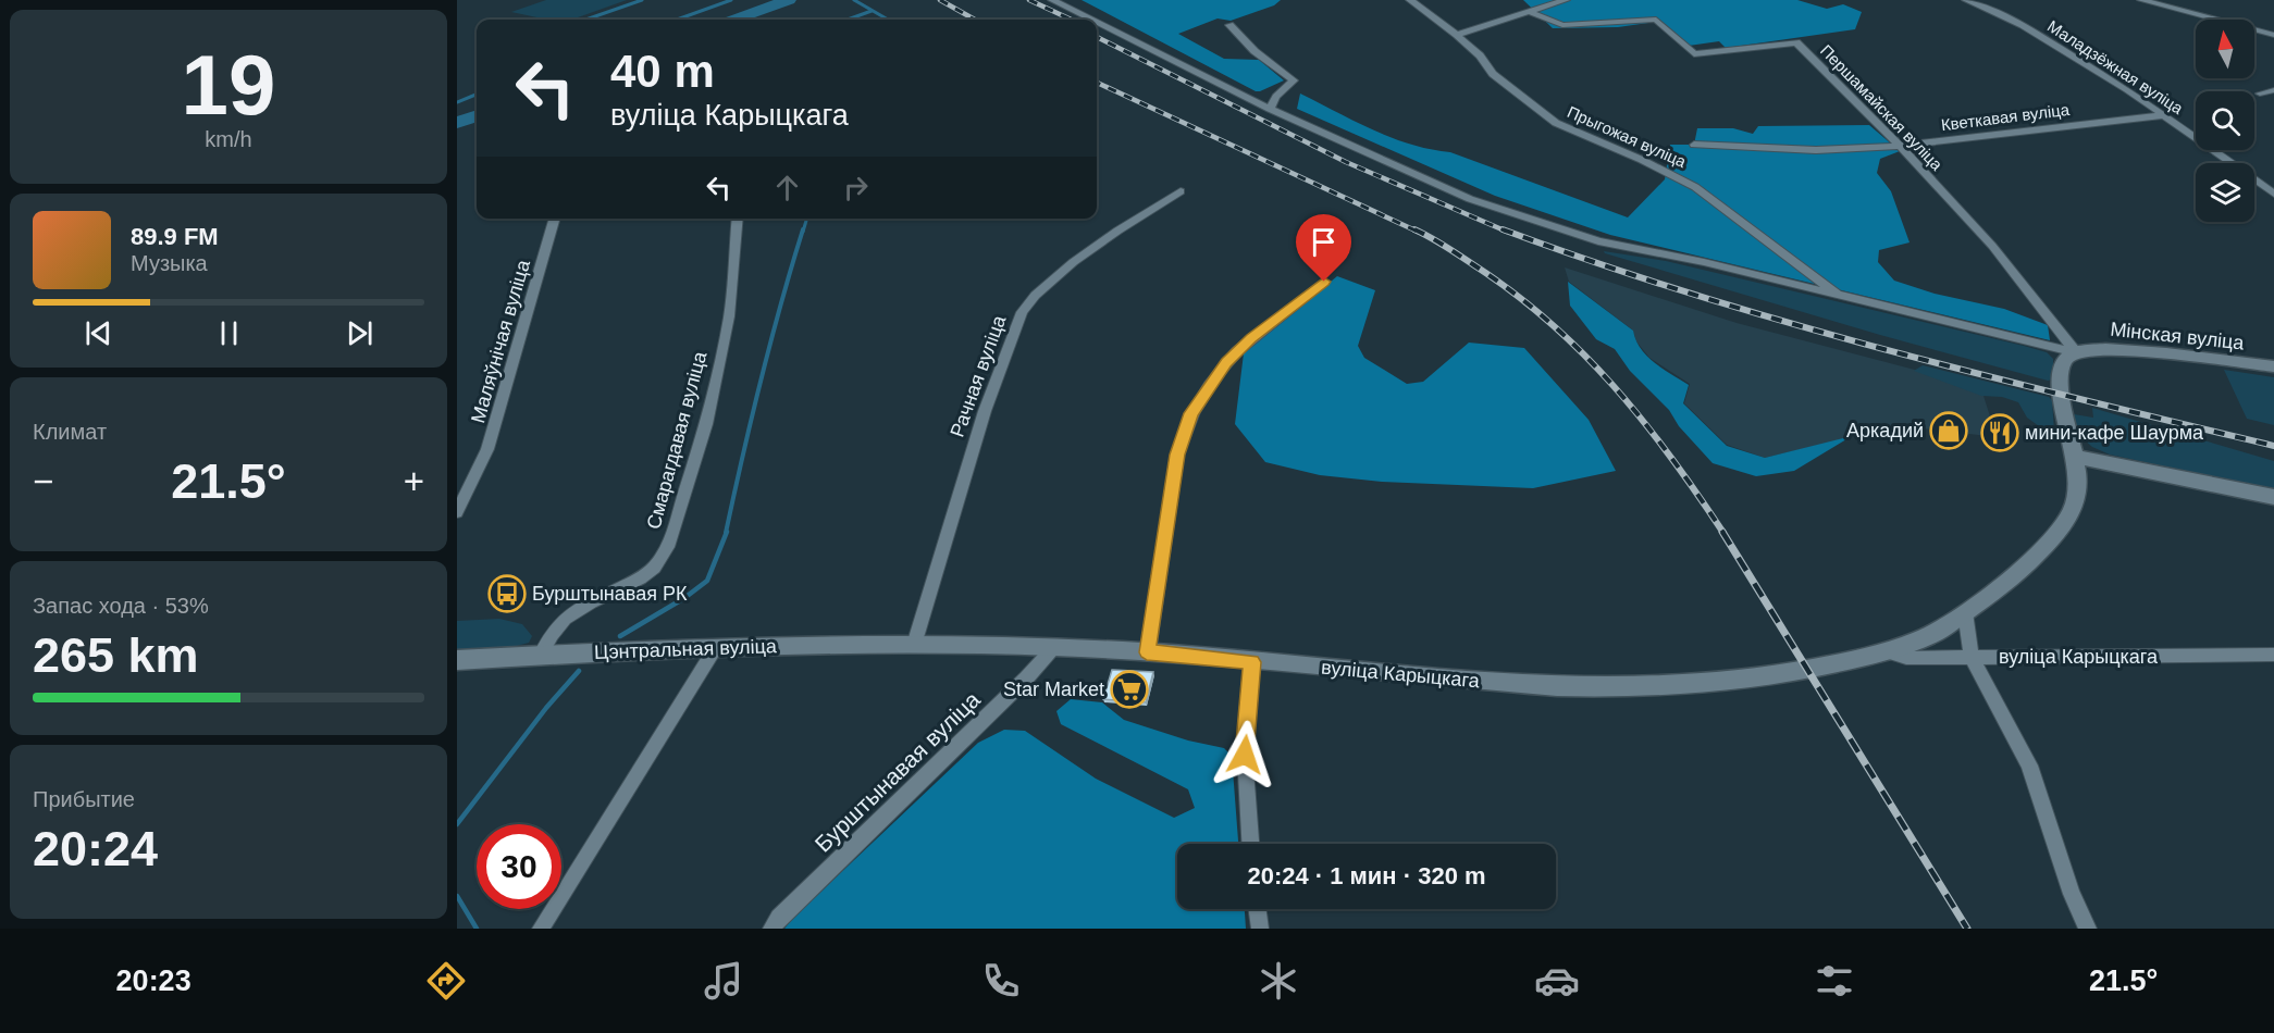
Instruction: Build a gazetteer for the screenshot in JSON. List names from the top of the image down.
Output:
{
  "streets": {
    "street": [
      "Маладзёжная вуліца",
      "Першамайская вуліца",
      "Кветкавая вуліца",
      "Прыгожая вуліца",
      "Мінская вуліца",
      "Маляўнічая вуліца",
      "Рачная вуліца",
      "Смарагдавая вуліца",
      "Цэнтральная вуліца",
      "вуліца Карыцкага",
      "Бурштынавая вуліца"
    ]
  },
  "crossings": [
    ["Маладзёжная вуліца", "Кветкавая вуліца"],
    ["Першамайская вуліца", "Кветкавая вуліца"],
    ["Першамайская вуліца", "Мінская вуліца"],
    ["Першамайская вуліца", "вуліца Карыцкага"],
    ["Мінская вуліца", "вуліца Карыцкага"],
    ["Рачная вуліца", "Цэнтральная вуліца"],
    ["Рачная вуліца", "вуліца Карыцкага"],
    ["Смарагдавая вуліца", "Цэнтральная вуліца"],
    ["Цэнтральная вуліца", "вуліца Карыцкага"],
    ["вуліца Карыцкага", "Бурштынавая вуліца"]
  ],
  "places": {
    "shop": ["Аркадий"],
    "restaurant": ["мини-кафе Шаурма"],
    "bus stop": ["Бурштынавая РК"],
    "supermarket": ["Star Market"]
  },
  "north": "top",
  "page": {
    "tile": [
      ["19", "km/h"],
      "Климат",
      ["Запас хода · 53%", "265 km"],
      ["Прибытие", "20:24"]
    ],
    "turn": ["40 m", "вуліца Карыцкага"],
    "song": ["89.9 FM", "Музыка"],
    "heat": ["−", "21.5°", "+"],
    "limit": "30",
    "trip": "20:24 · 1 мин · 320 m",
    "tabs": ["20:23", "21.5°"]
  }
}
